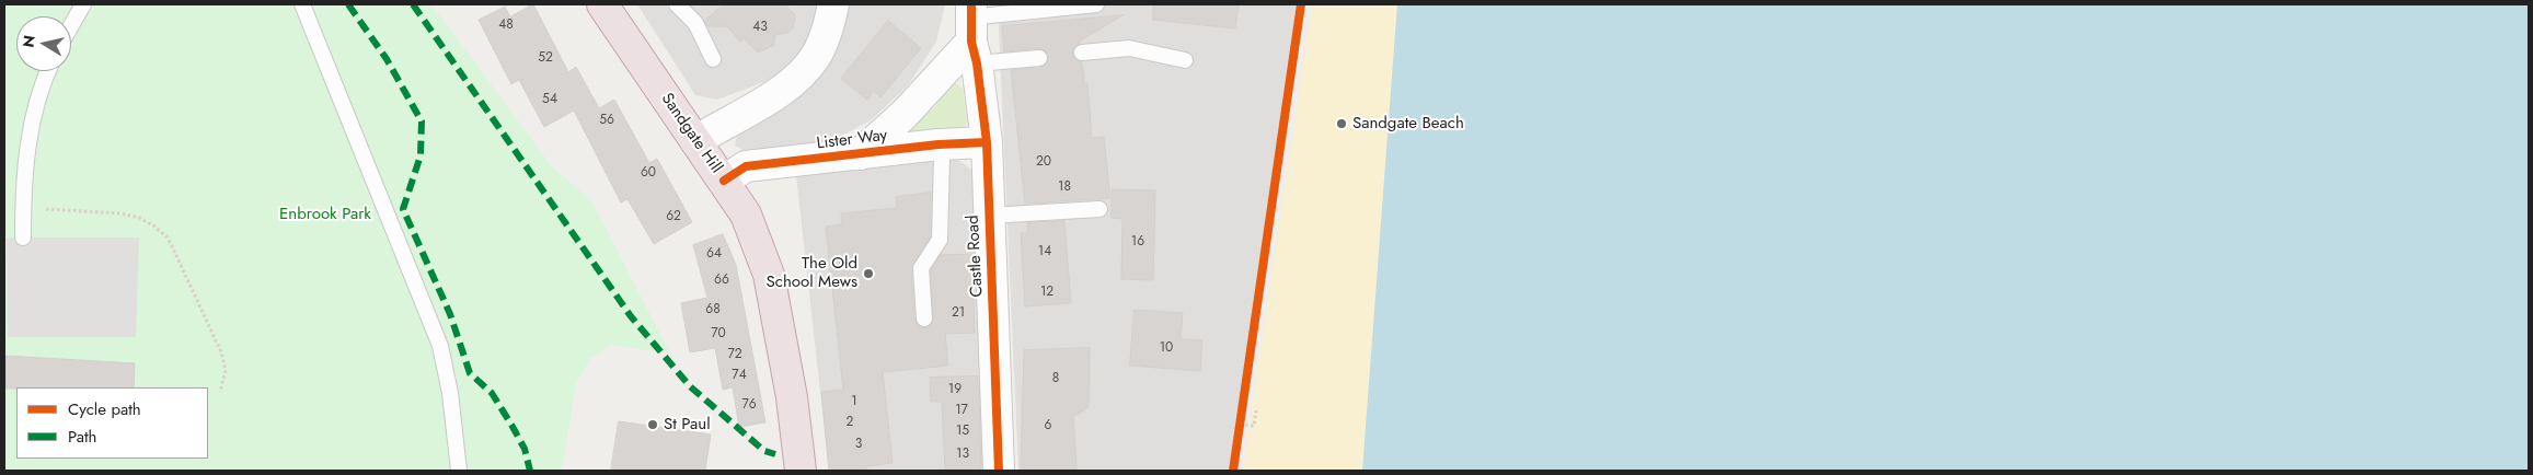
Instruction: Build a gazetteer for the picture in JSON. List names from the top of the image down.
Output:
{
  "streets": {
    "highway": ["Sandgate Hill"],
    "street": ["Lister Way", "Castle Road"]
  },
  "crossings": [
    ["Sandgate Hill", "Lister Way"],
    ["Lister Way", "Castle Road"]
  ],
  "parks": ["Enbrook Park"],
  "places": ["Sandgate Beach", "The Old School Mews", "St Paul"],
  "house_numbers": [
    "48",
    "43",
    "52",
    "54",
    "56",
    "20",
    "60",
    "18",
    "62",
    "16",
    "14",
    "64",
    "66",
    "12",
    "68",
    "21",
    "70",
    "10",
    "72",
    "74",
    "8",
    "19",
    "1",
    "76",
    "17",
    "2",
    "6",
    "15",
    "3",
    "13"
  ],
  "legend": ["Cycle path", "Path"],
  "north": "left"
}
